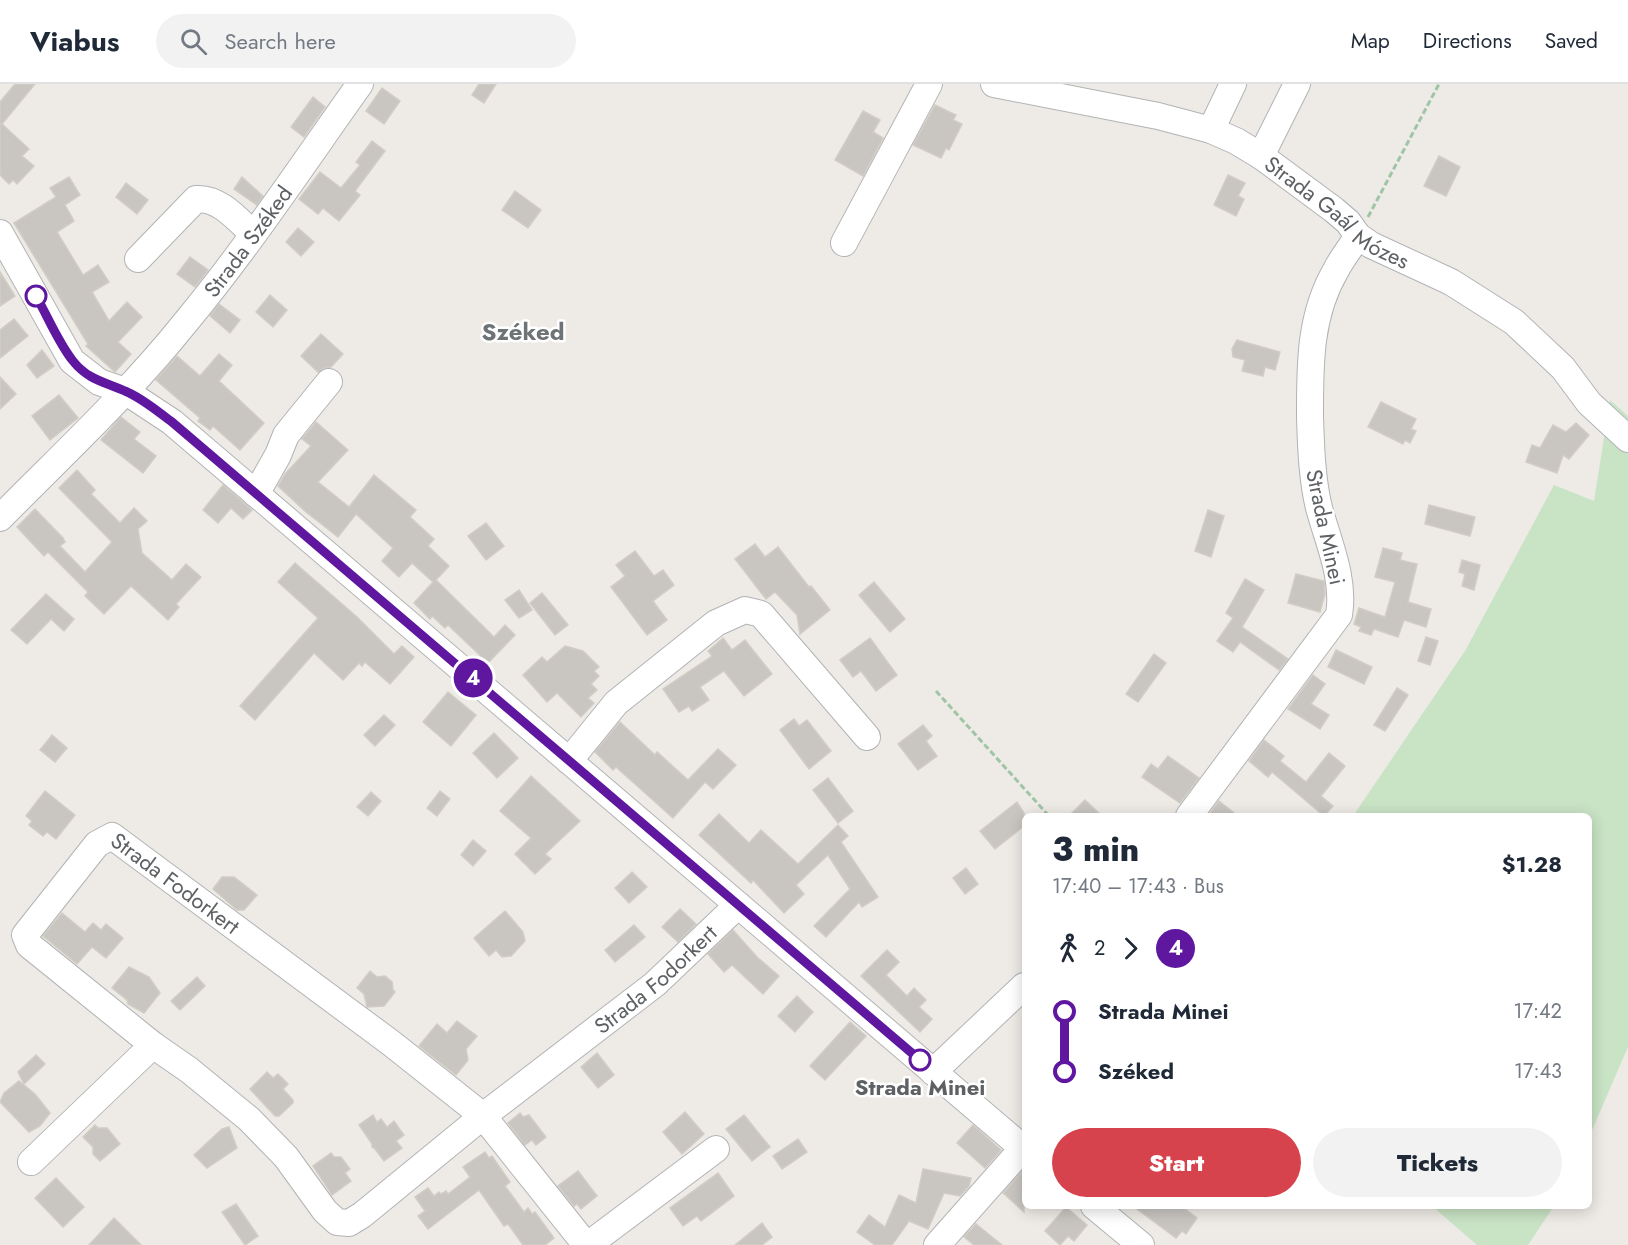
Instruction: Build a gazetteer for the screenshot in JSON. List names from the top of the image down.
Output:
{
  "streets": {
    "street": [
      "Strada Gaál Mózes",
      "Strada Széked",
      "Strada Minei",
      "Strada Fodorkert"
    ]
  },
  "crossings": [
    ["Strada Gaál Mózes", "Strada Minei"]
  ],
  "districts": ["Széked"],
  "places": ["Strada Minei"],
  "lines": ["bus line 4"],
  "page": {
    "header": "Viabus",
    "search": "Search here",
    "nav": ["Map", "Directions", "Saved"],
    "on_map": "4",
    "heading": ["3 min", "17:40 – 17:43 · Bus", "$1.28"],
    "legs": ["2", "4"],
    "list": [
      {
        "name": "Strada Minei",
        "value": "17:42"
      },
      {
        "name": "Széked",
        "value": "17:43"
      }
    ],
    "buttons": ["Start", "Tickets"]
  }
}
